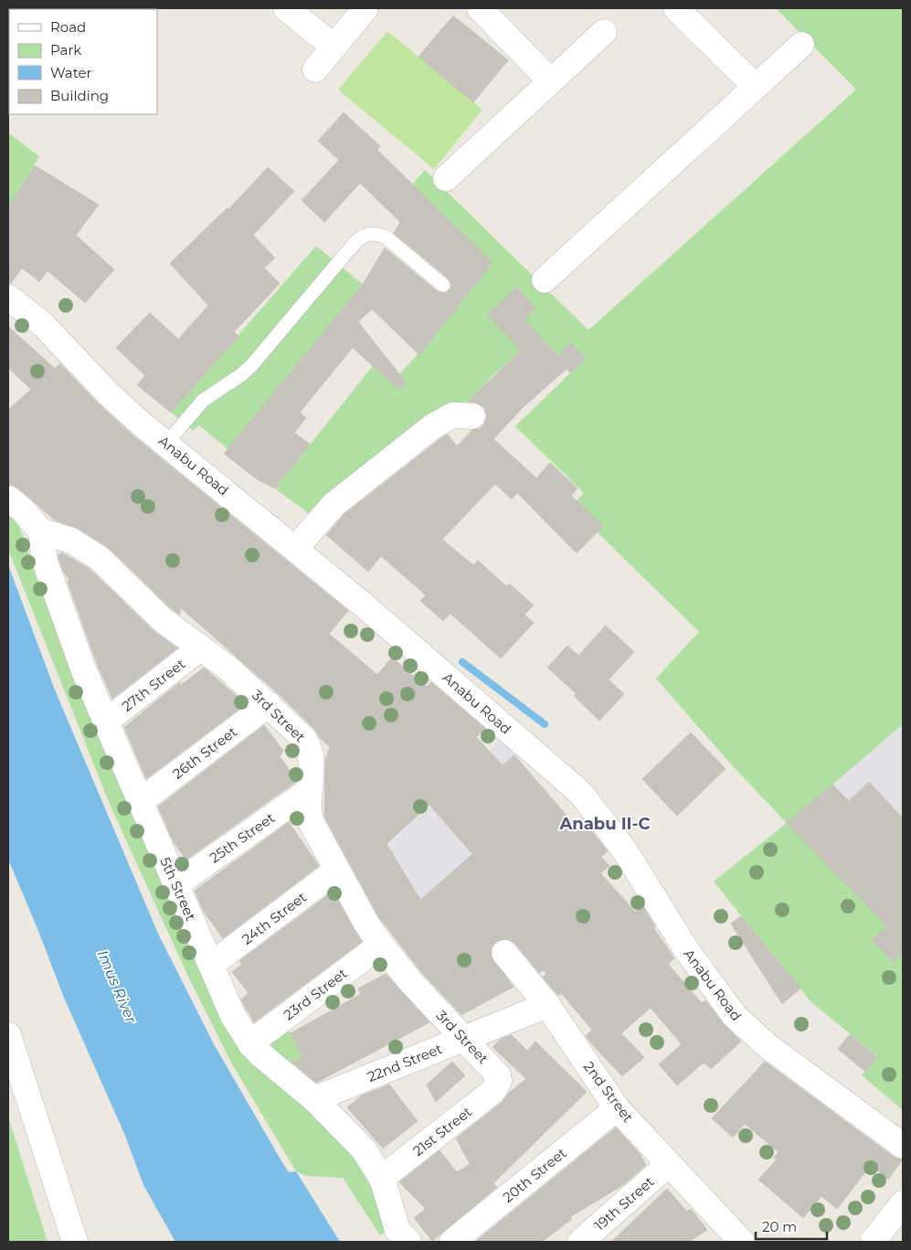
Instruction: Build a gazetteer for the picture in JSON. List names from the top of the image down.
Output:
{
  "streets": {
    "street": [
      "Anabu Road",
      "27th Street",
      "3rd Street",
      "26th Street",
      "25th Street",
      "5th Street",
      "24th Street",
      "23rd Street",
      "22nd Street",
      "2nd Street",
      "21st Street",
      "20th Street",
      "19th Street"
    ]
  },
  "crossings": [
    ["27th Street", "3rd Street"],
    ["27th Street", "5th Street"],
    ["3rd Street", "26th Street"],
    ["3rd Street", "25th Street"],
    ["3rd Street", "5th Street"],
    ["3rd Street", "24th Street"],
    ["3rd Street", "23rd Street"],
    ["3rd Street", "22nd Street"],
    ["3rd Street", "21st Street"],
    ["26th Street", "5th Street"],
    ["25th Street", "5th Street"],
    ["5th Street", "24th Street"],
    ["5th Street", "23rd Street"],
    ["5th Street", "22nd Street"],
    ["5th Street", "21st Street"],
    ["22nd Street", "2nd Street"],
    ["2nd Street", "20th Street"],
    ["2nd Street", "19th Street"]
  ],
  "districts": ["Anabu II-C"],
  "water": ["Imus River"],
  "legend": [
    "Road",
    "Park",
    "Water",
    "Building"
  ],
  "scale_bar": "20 m"
}
